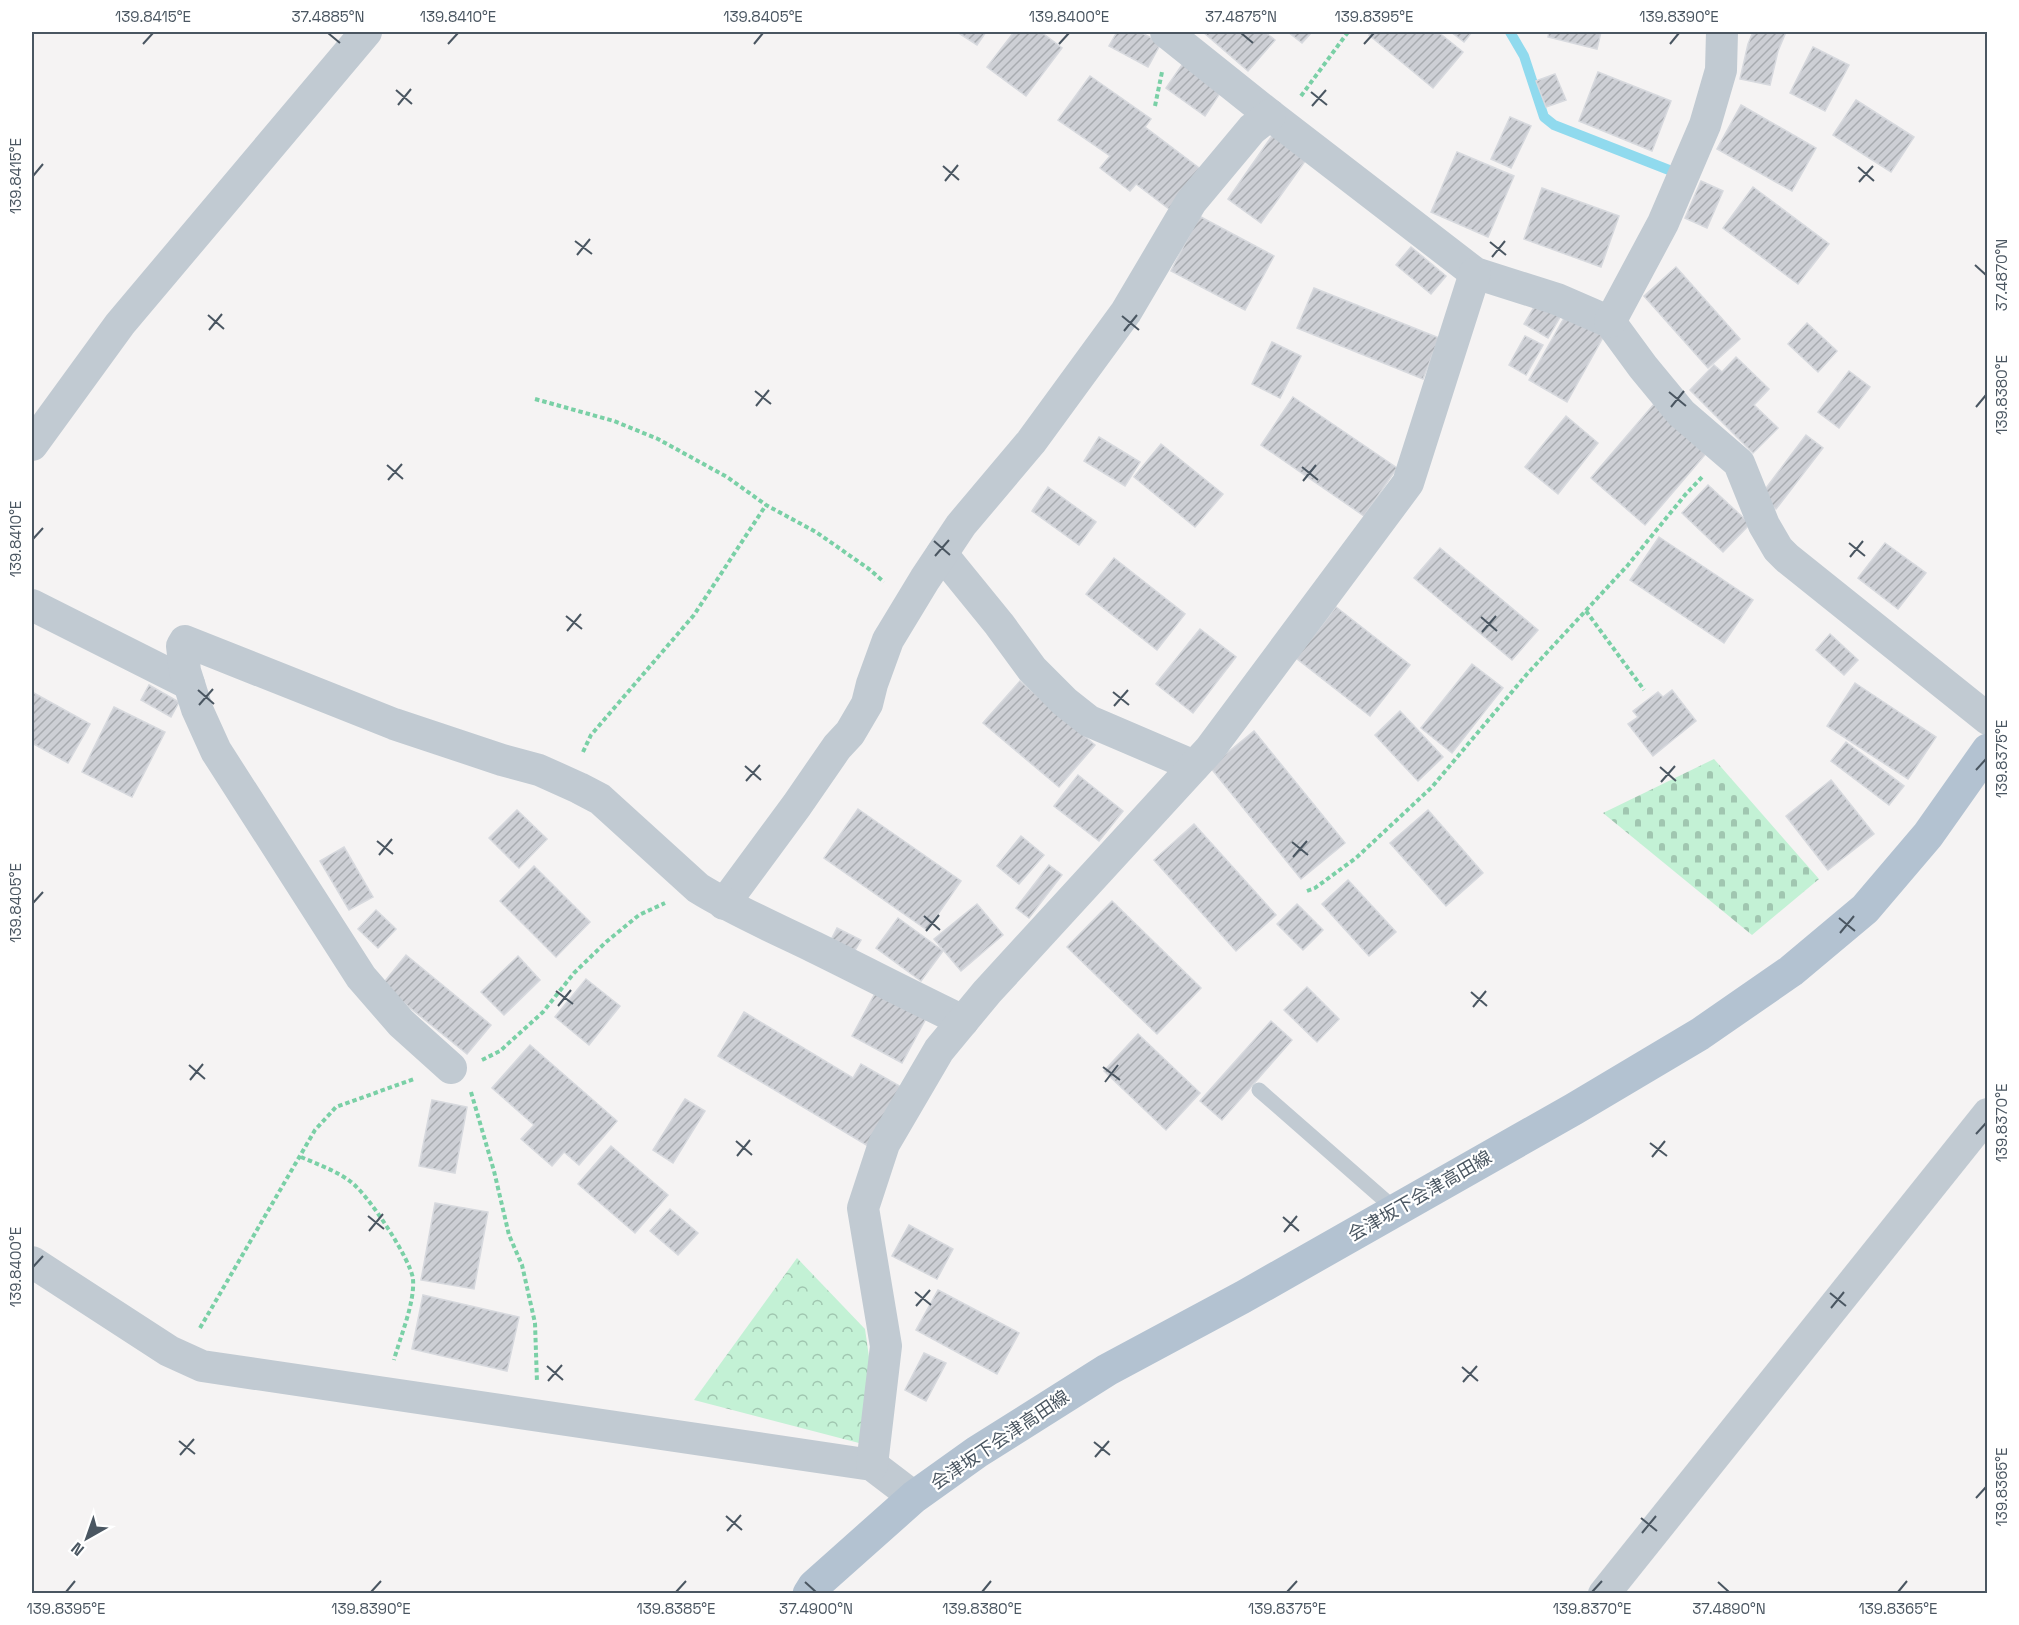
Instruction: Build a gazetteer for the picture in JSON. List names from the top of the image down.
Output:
{
  "streets": {
    "main road": ["会津坂下会津高田線"]
  },
  "north": "bottom left",
  "coordinates": [
    "139.8415°E",
    "37.4885°N",
    "139.8410°E",
    "139.8405°E",
    "139.8400°E",
    "37.4875°N",
    "139.8395°E",
    "139.8390°E",
    "37.4870°N",
    "139.8380°E",
    "139.8375°E",
    "139.8370°E",
    "139.8365°E",
    "139.8385°E",
    "37.4900°N",
    "37.4890°N"
  ]
}
